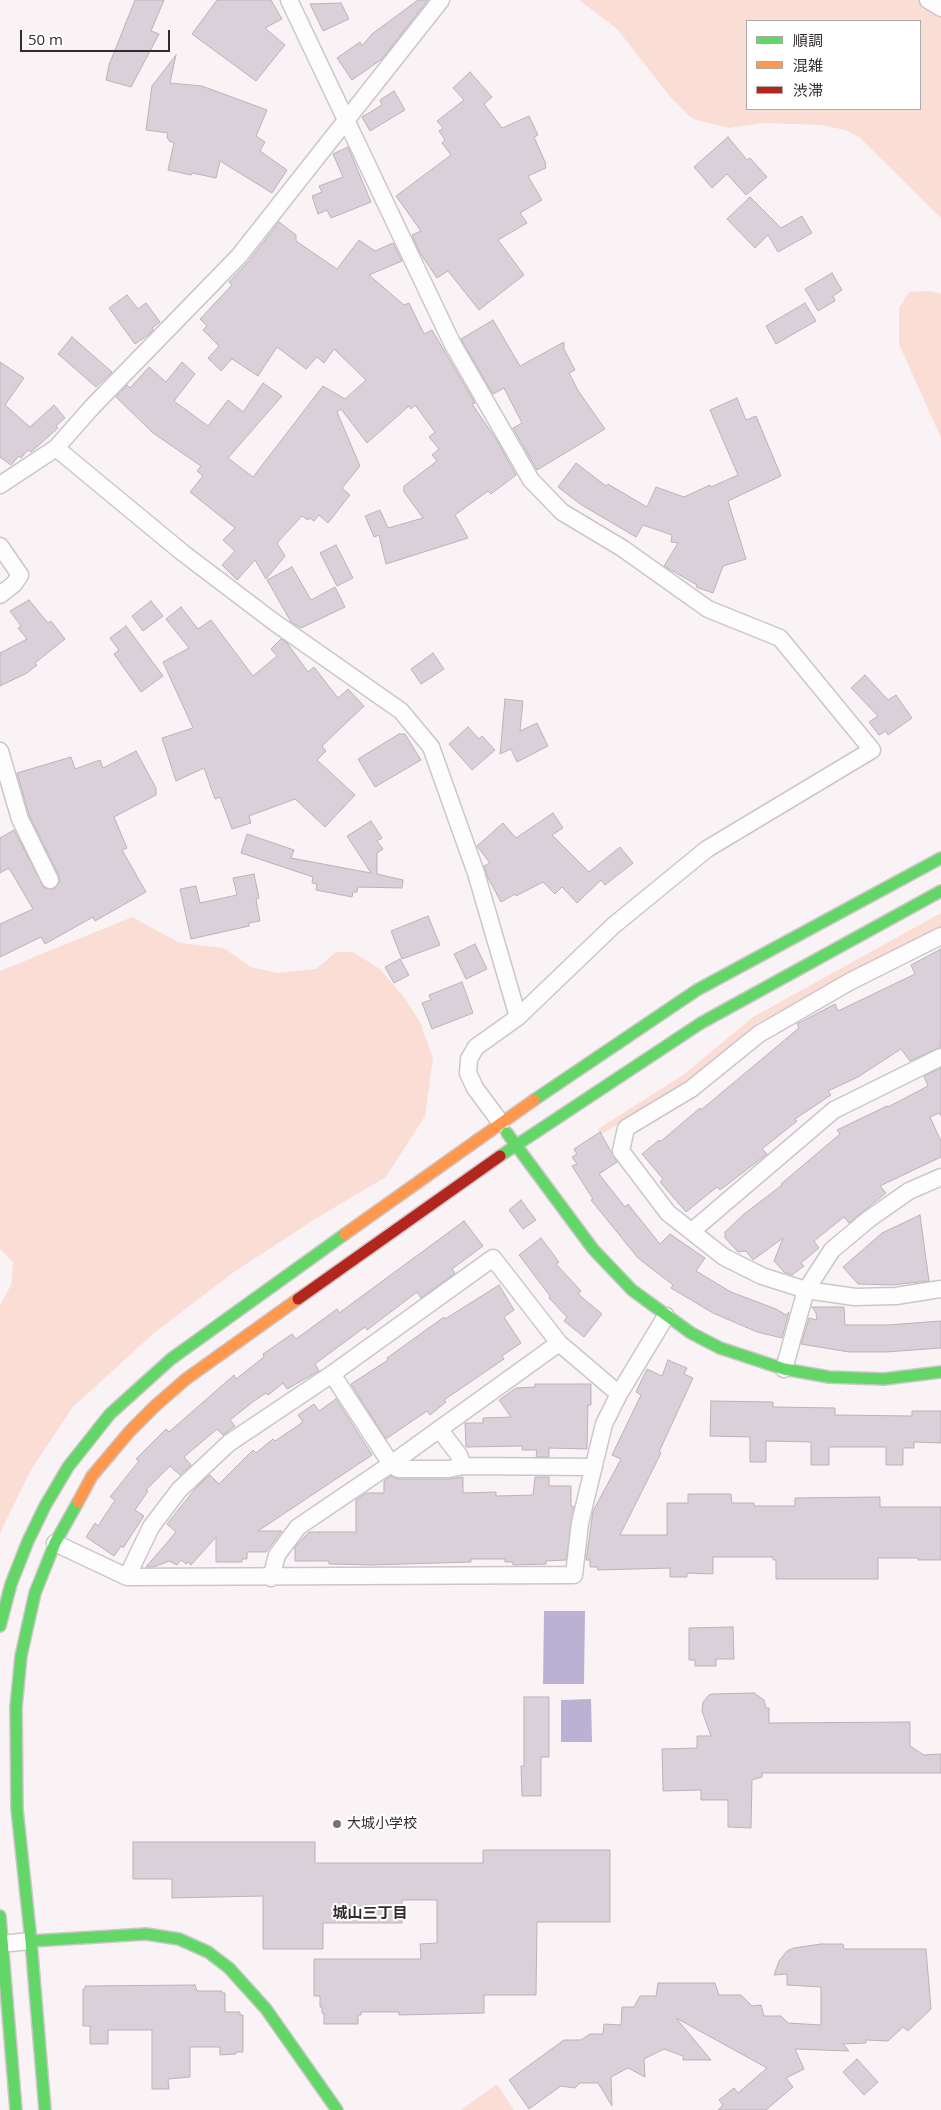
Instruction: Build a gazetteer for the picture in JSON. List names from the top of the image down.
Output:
{
  "districts": ["城山三丁目"],
  "places": ["大城小学校"],
  "legend": ["順調", "混雑", "渋滞"],
  "scale_bar": "50 m"
}
